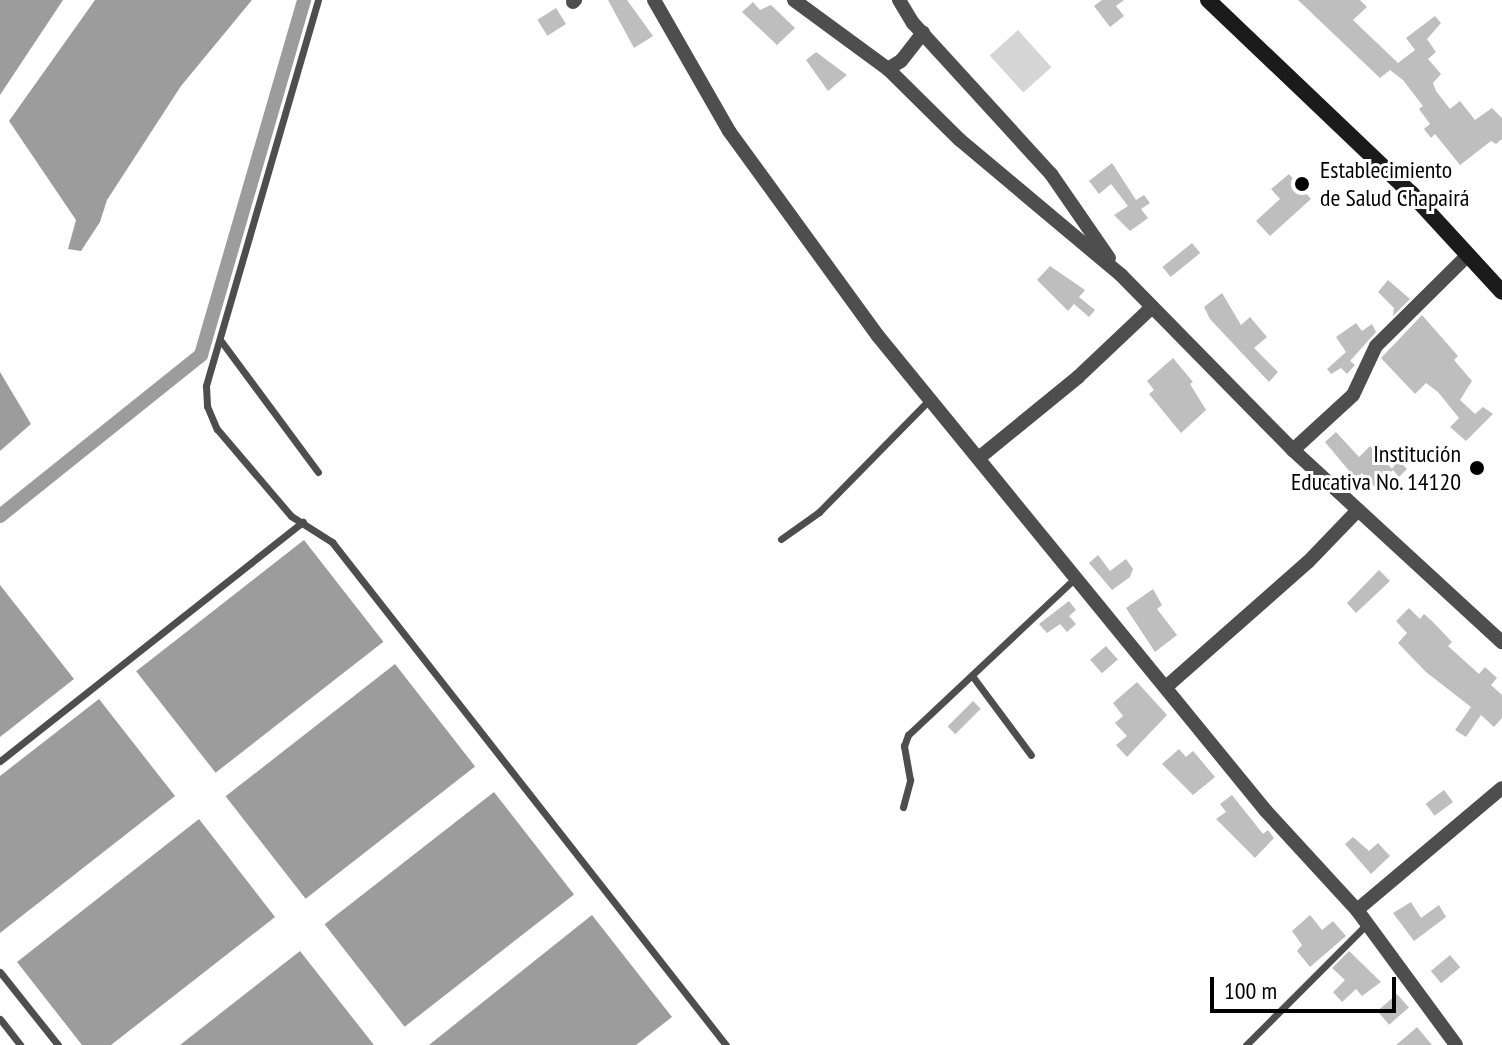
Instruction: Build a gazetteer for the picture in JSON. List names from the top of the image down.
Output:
{
  "places": ["Establecimiento de Salud Chapairá", "Institución Educativa No. 14120"],
  "scale_bar": "100 m"
}
